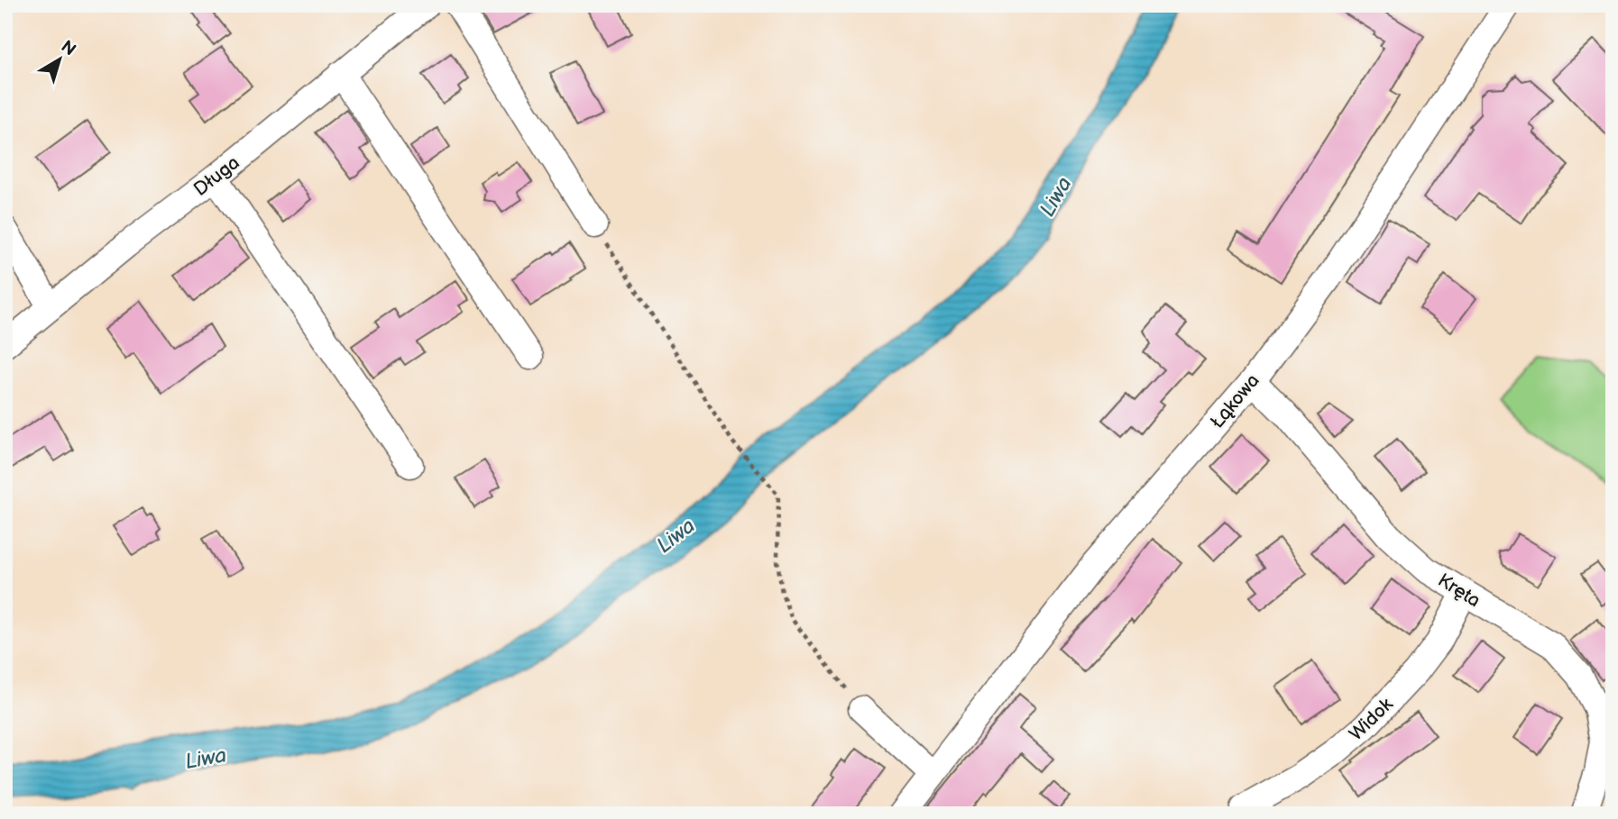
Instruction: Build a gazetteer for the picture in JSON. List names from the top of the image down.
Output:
{
  "streets": {
    "street": [
      "Długa",
      "Łąkowa",
      "Kręta",
      "Widok"
    ]
  },
  "crossings": [
    ["Łąkowa", "Kręta"],
    ["Kręta", "Widok"]
  ],
  "water": ["Liwa"],
  "north": "top right"
}
